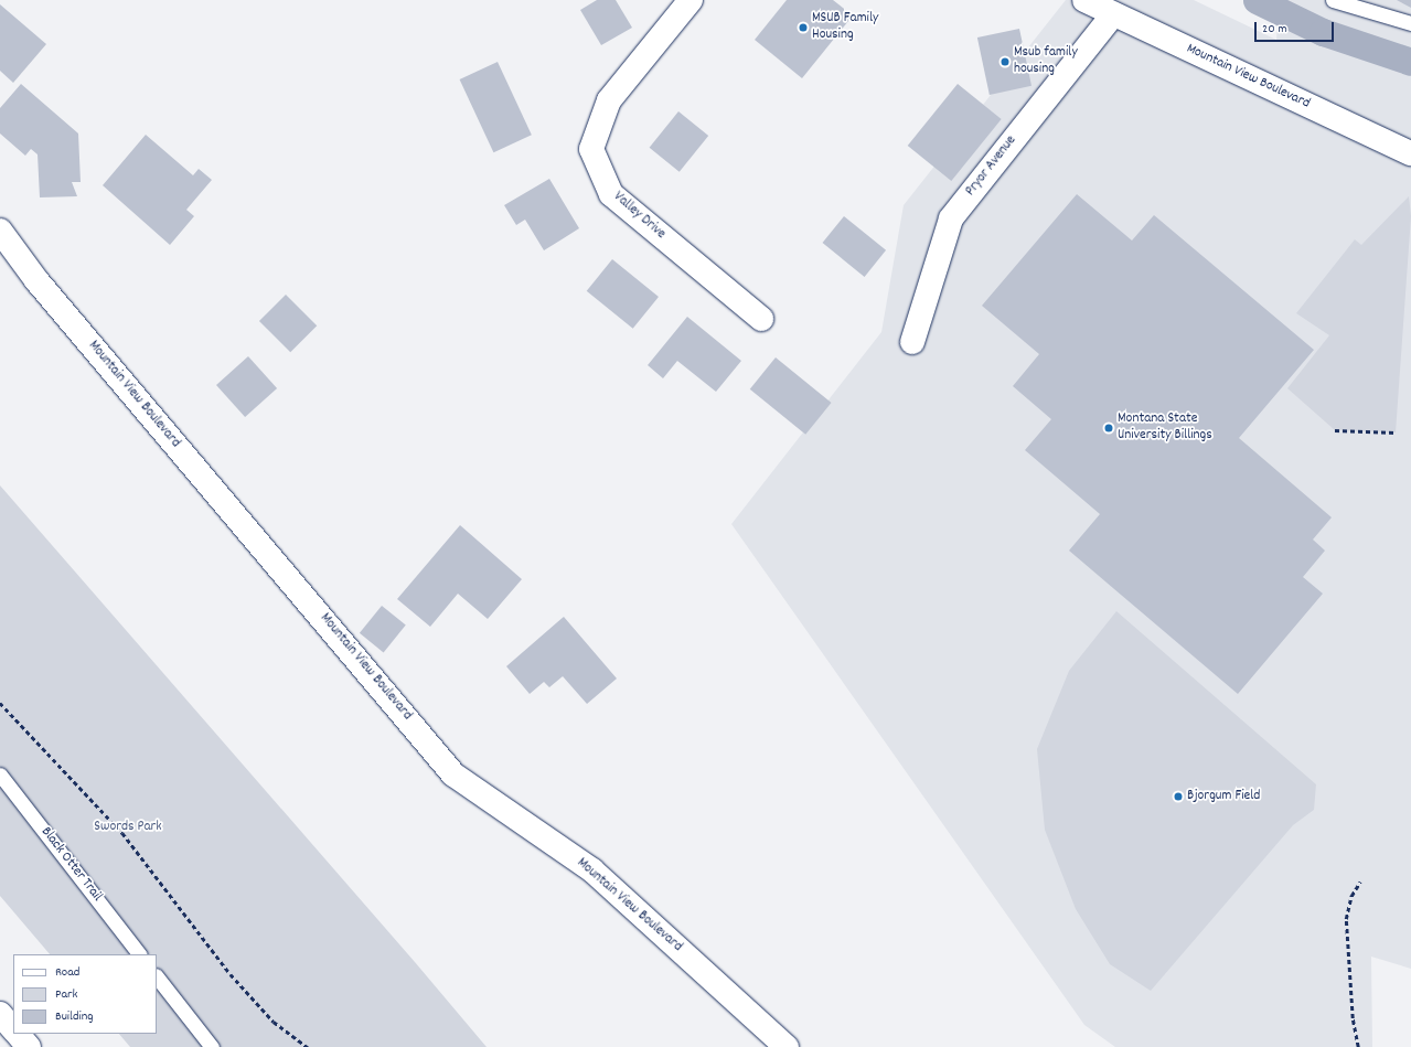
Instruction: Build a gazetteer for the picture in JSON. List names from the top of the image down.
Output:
{
  "streets": {
    "main road": ["Mountain View Boulevard", "Pryor Avenue", "Valley Drive"],
    "lane": ["Black Otter Trail"]
  },
  "crossings": [
    ["Mountain View Boulevard", "Pryor Avenue"]
  ],
  "parks": ["Swords Park"],
  "places": [
    "MSUB Family Housing",
    "Msub family housing",
    "Montana State University Billings",
    "Bjorgum Field"
  ],
  "legend": ["Road", "Park", "Building"],
  "scale_bar": "20 m"
}
